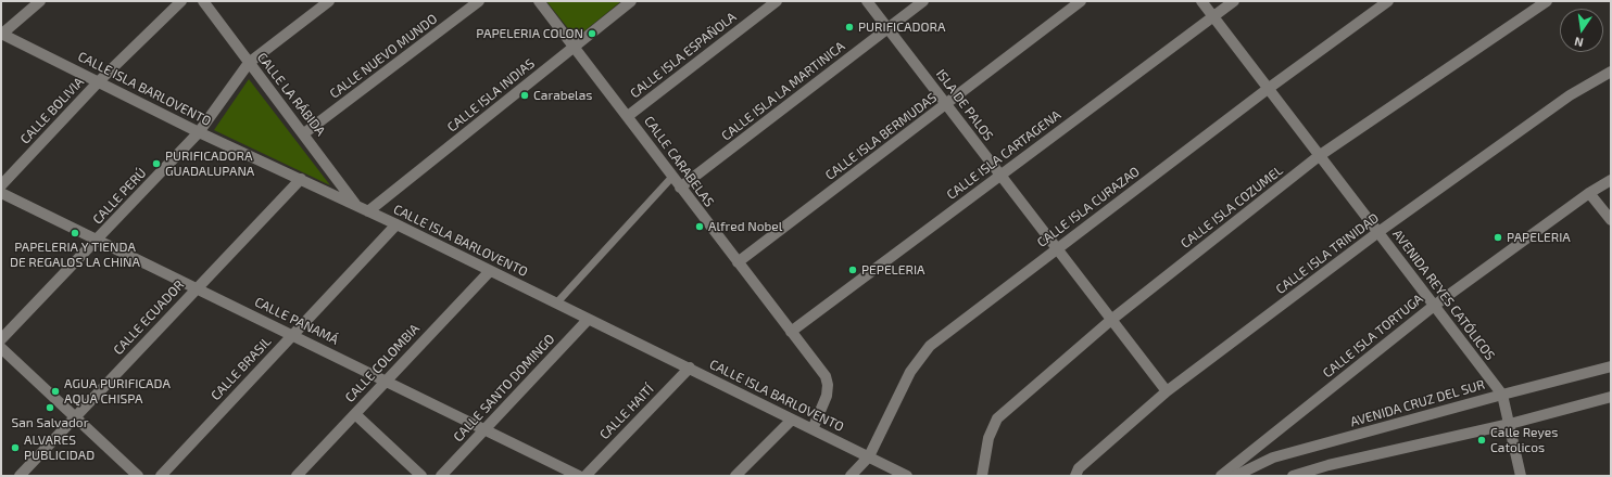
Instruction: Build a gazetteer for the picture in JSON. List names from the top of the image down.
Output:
{
  "streets": {
    "street": [
      "CALLE ISLA ESPAÑOLA",
      "CALLE NUEVO MUNDO",
      "CALLE ISLA BARLOVENTO",
      "CALLE ISLA LA MARTINICA",
      "CALLE LA RÁBIDA",
      "CALLE ISLA INDIAS",
      "ISLA DE PALOS",
      "CALLE BOLIVIA",
      "CALLE ISLA BERMUDAS",
      "CALLE ISLA CARTAGENA",
      "CALLE CARABELAS",
      "CALLE PERÚ",
      "CALLE ISLA CURAZAO",
      "CALLE ISLA COZUMEL",
      "CALLE ISLA TRINIDAD",
      "AVENIDA REYES CATÓLICOS",
      "CALLE ECUADOR",
      "CALLE PANAMÁ",
      "CALLE ISLA TORTUGA",
      "CALLE COLOMBIA",
      "CALLE BRASIL",
      "CALLE SANTO DOMINGO",
      "AVENIDA CRUZ DEL SUR",
      "CALLE HAITÍ"
    ]
  },
  "crossings": [
    ["CALLE ISLA ESPAÑOLA", "CALLE CARABELAS"],
    ["CALLE NUEVO MUNDO", "CALLE LA RÁBIDA"],
    ["CALLE ISLA BARLOVENTO", "CALLE LA RÁBIDA"],
    ["CALLE ISLA BARLOVENTO", "CALLE ISLA INDIAS"],
    ["CALLE ISLA BARLOVENTO", "CALLE BOLIVIA"],
    ["CALLE ISLA BARLOVENTO", "CALLE CARABELAS"],
    ["CALLE ISLA BARLOVENTO", "CALLE PERÚ"],
    ["CALLE ISLA BARLOVENTO", "CALLE ISLA CURAZAO"],
    ["CALLE ISLA BARLOVENTO", "CALLE ECUADOR"],
    ["CALLE ISLA BARLOVENTO", "CALLE COLOMBIA"],
    ["CALLE ISLA BARLOVENTO", "CALLE BRASIL"],
    ["CALLE ISLA BARLOVENTO", "CALLE SANTO DOMINGO"],
    ["CALLE ISLA BARLOVENTO", "CALLE HAITÍ"],
    ["CALLE ISLA LA MARTINICA", "ISLA DE PALOS"],
    ["CALLE ISLA LA MARTINICA", "CALLE CARABELAS"],
    ["CALLE LA RÁBIDA", "CALLE PERÚ"],
    ["CALLE ISLA INDIAS", "CALLE CARABELAS"],
    ["ISLA DE PALOS", "CALLE ISLA BERMUDAS"],
    ["ISLA DE PALOS", "CALLE ISLA CARTAGENA"],
    ["ISLA DE PALOS", "CALLE ISLA CURAZAO"],
    ["ISLA DE PALOS", "CALLE ISLA COZUMEL"],
    ["ISLA DE PALOS", "CALLE ISLA TRINIDAD"],
    ["CALLE ISLA BERMUDAS", "CALLE CARABELAS"],
    ["CALLE ISLA CARTAGENA", "CALLE CARABELAS"],
    ["CALLE ISLA CARTAGENA", "AVENIDA REYES CATÓLICOS"],
    ["CALLE PERÚ", "CALLE PANAMÁ"],
    ["CALLE ISLA CURAZAO", "AVENIDA REYES CATÓLICOS"],
    ["CALLE ISLA COZUMEL", "AVENIDA REYES CATÓLICOS"],
    ["CALLE ISLA TRINIDAD", "AVENIDA REYES CATÓLICOS"],
    ["AVENIDA REYES CATÓLICOS", "CALLE ISLA TORTUGA"],
    ["AVENIDA REYES CATÓLICOS", "AVENIDA CRUZ DEL SUR"],
    ["CALLE ECUADOR", "CALLE PANAMÁ"],
    ["CALLE PANAMÁ", "CALLE COLOMBIA"],
    ["CALLE PANAMÁ", "CALLE BRASIL"],
    ["CALLE PANAMÁ", "CALLE SANTO DOMINGO"]
  ],
  "places": [
    "PURIFICADORA",
    "PAPELERIA COLON",
    "Carabelas",
    "PURIFICADORA GUADALUPANA",
    "Alfred Nobel",
    "PAPELERIA Y TIENDA DE REGALOS LA CHINA",
    "PAPELERIA",
    "PEPELERIA",
    "AGUA PURIFICADA AQUA CHISPA",
    "San Salvador",
    "Calle Reyes Catolicos",
    "ALVARES PUBLICIDAD"
  ],
  "north": "bottom"
}
